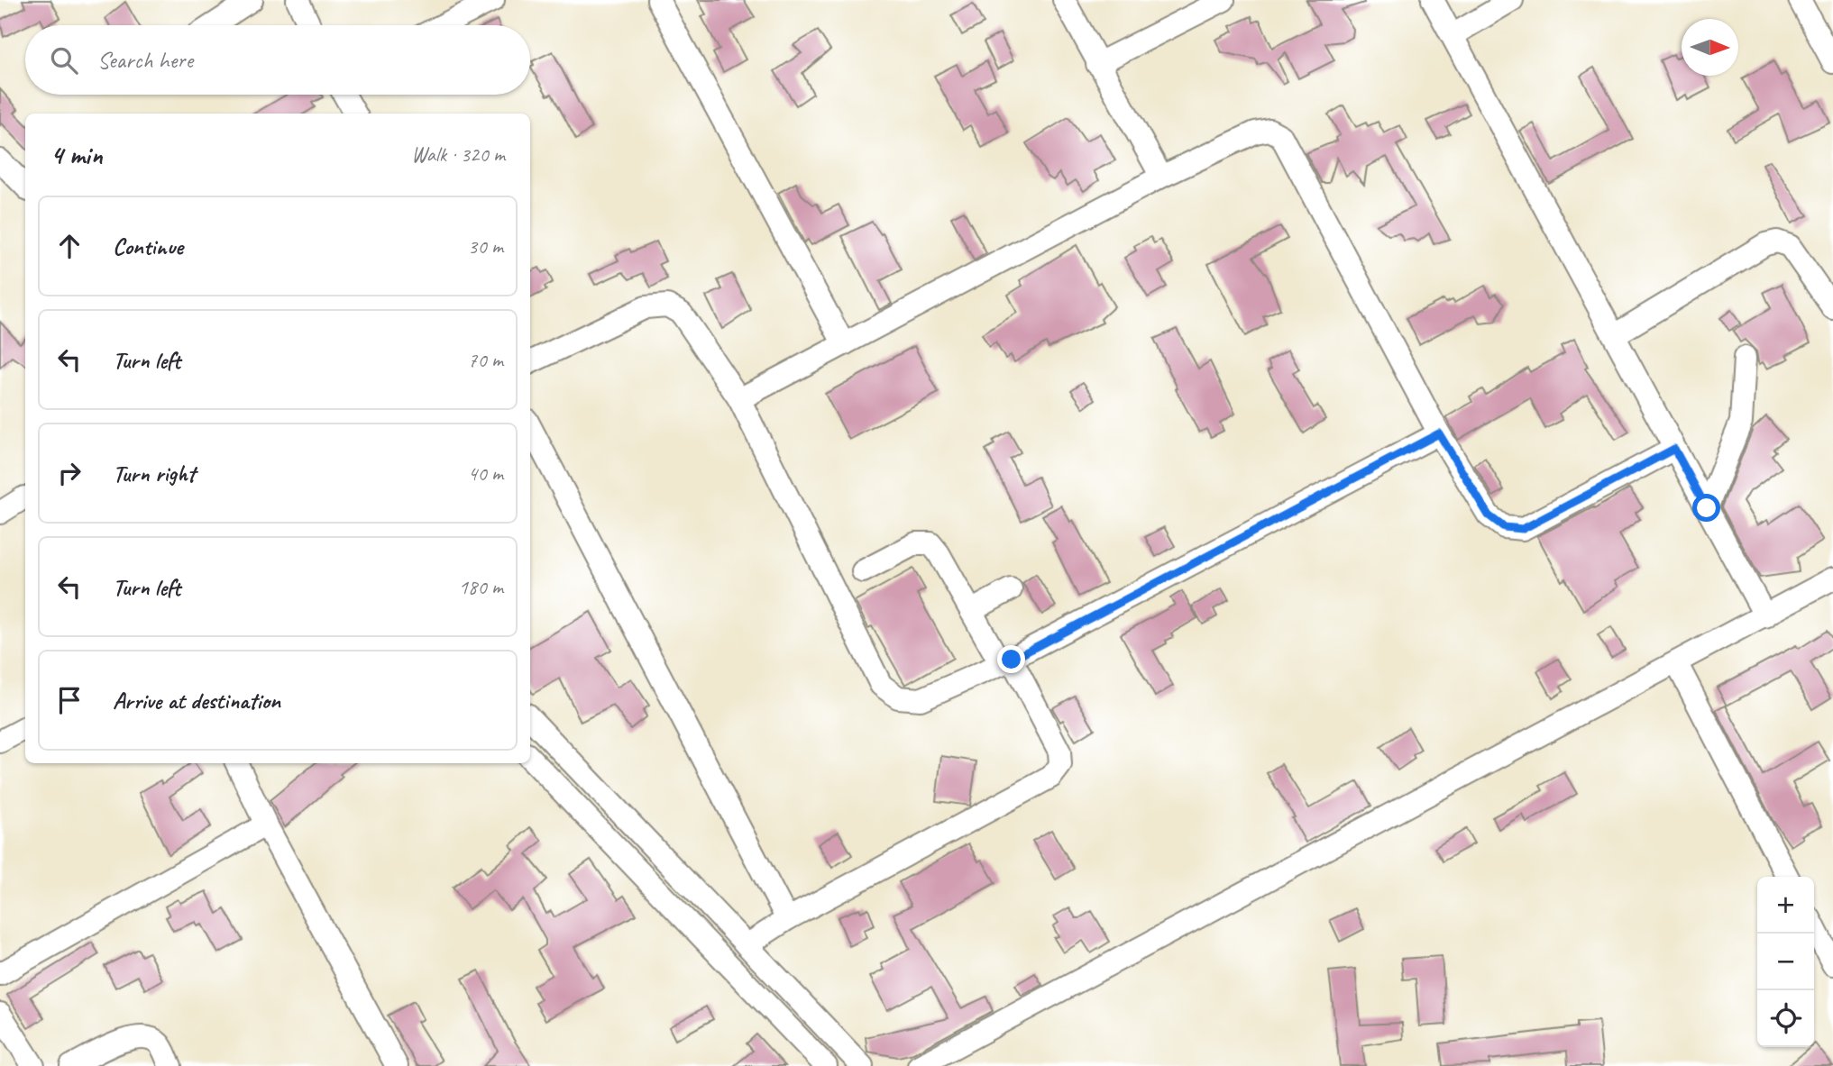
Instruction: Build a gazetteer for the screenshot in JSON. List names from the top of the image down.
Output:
{
  "north": "right",
  "page": {
    "search": "Search here",
    "heading": ["4 min", "Walk · 320 m"],
    "list": [
      ["Continue", "30 m"],
      ["Turn left", "70 m"],
      ["Turn right", "40 m"],
      ["Turn left", "180 m"],
      "Arrive at destination"
    ],
    "map_buttons": ["+", "−"]
  }
}
